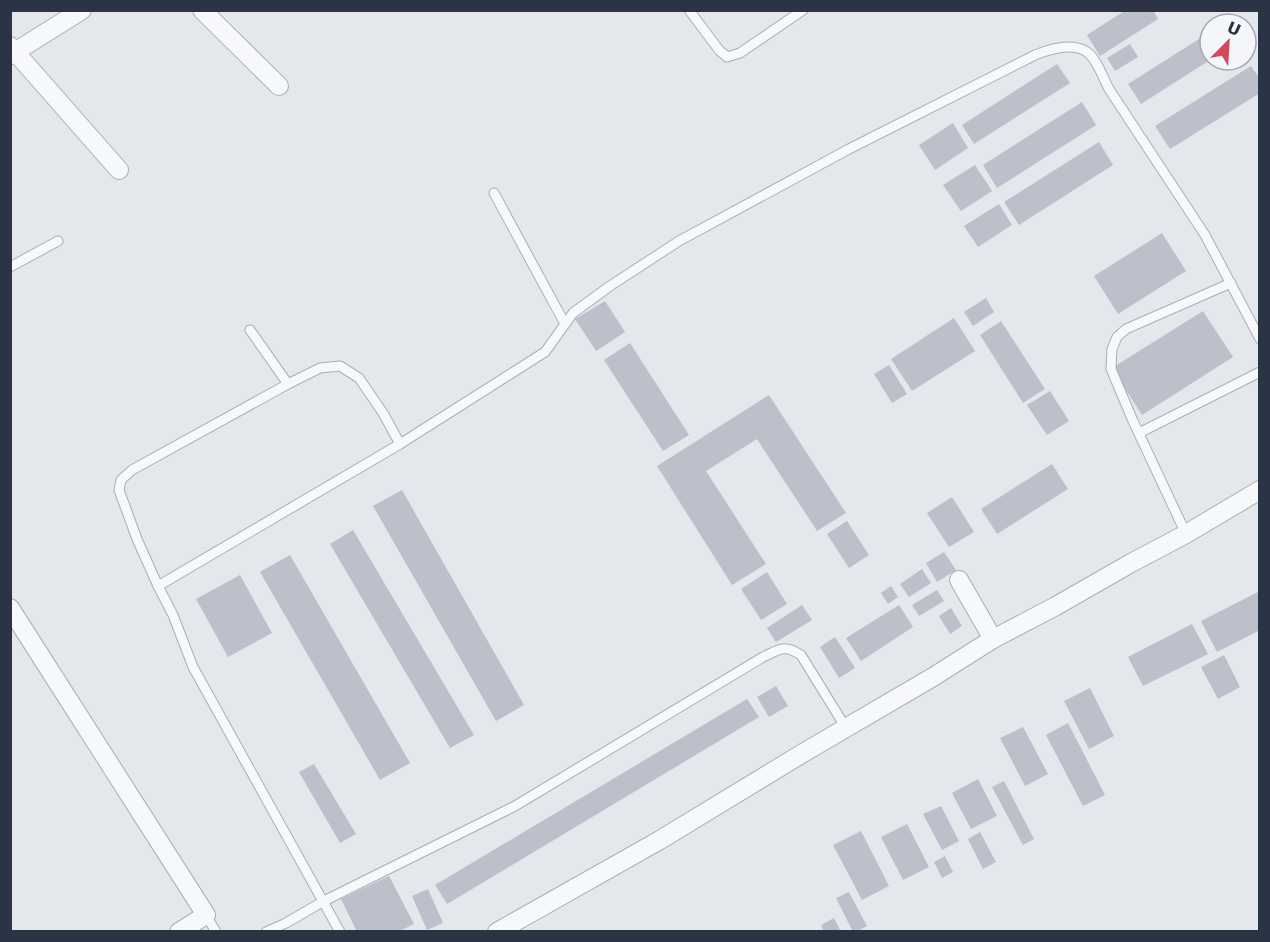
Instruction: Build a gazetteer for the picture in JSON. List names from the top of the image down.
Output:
{
  "north": "top right"
}
